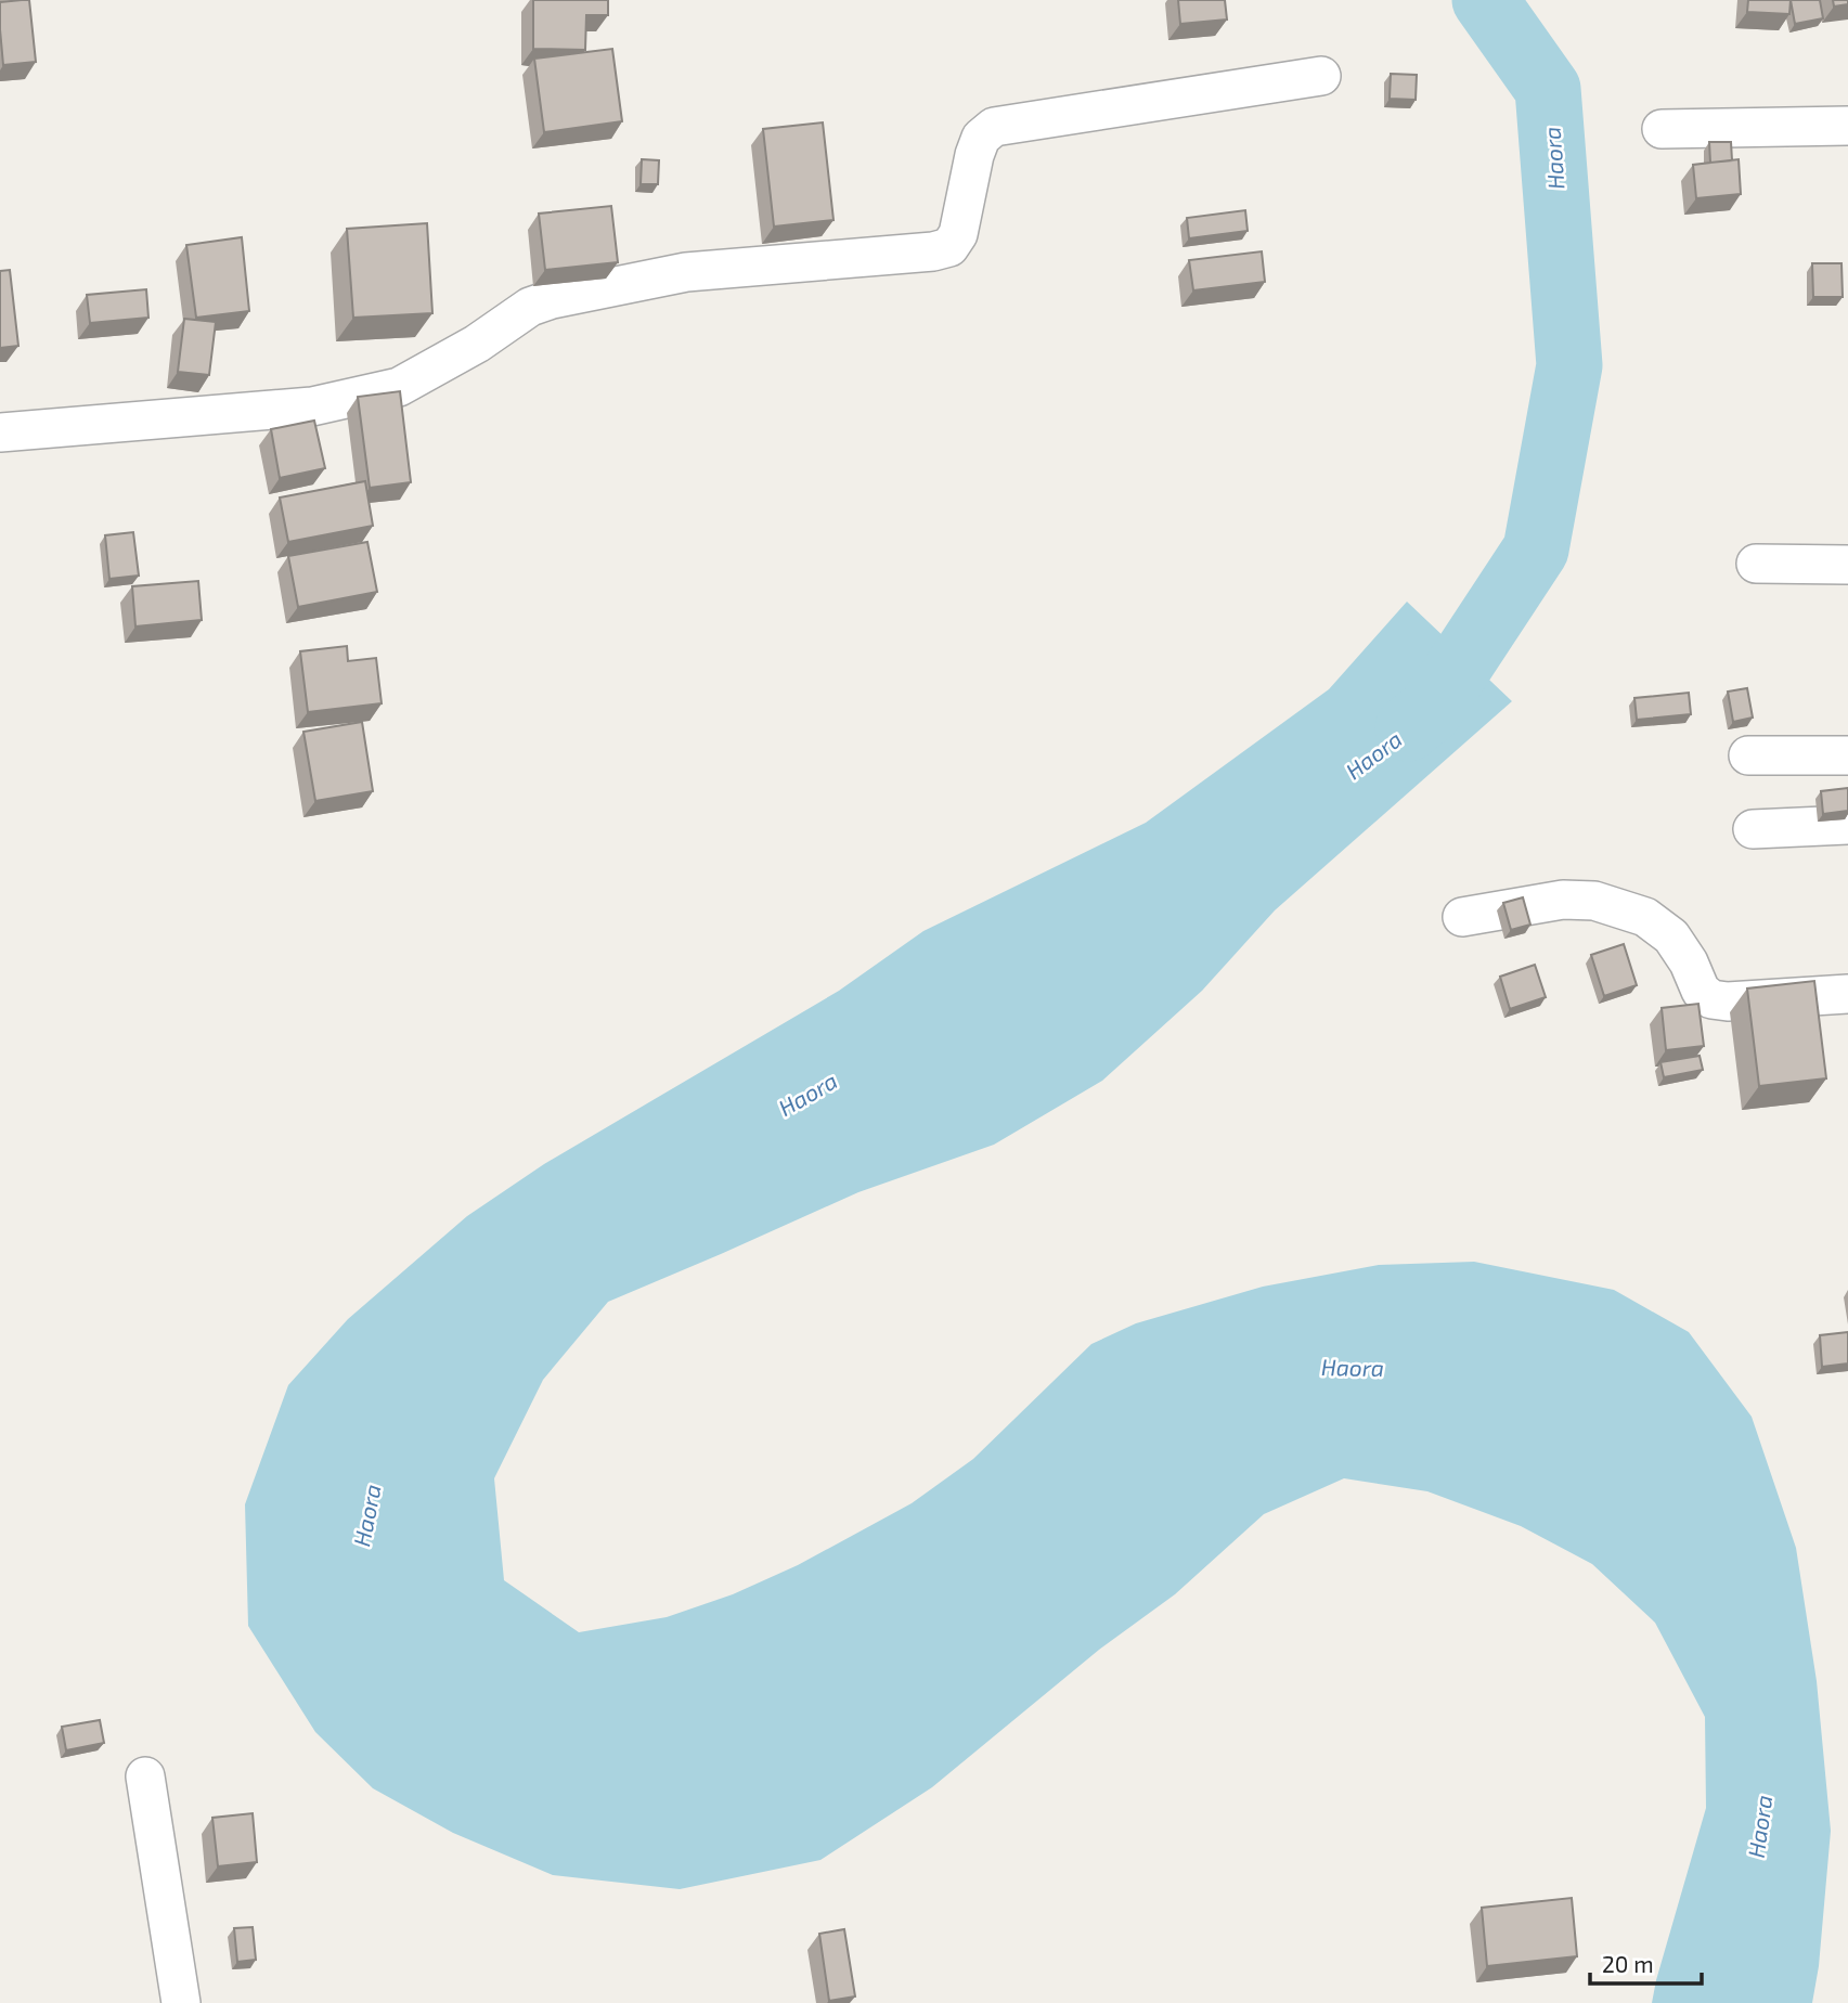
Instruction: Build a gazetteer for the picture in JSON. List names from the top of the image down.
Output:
{
  "water": ["Haora"],
  "scale_bar": "20 m"
}
